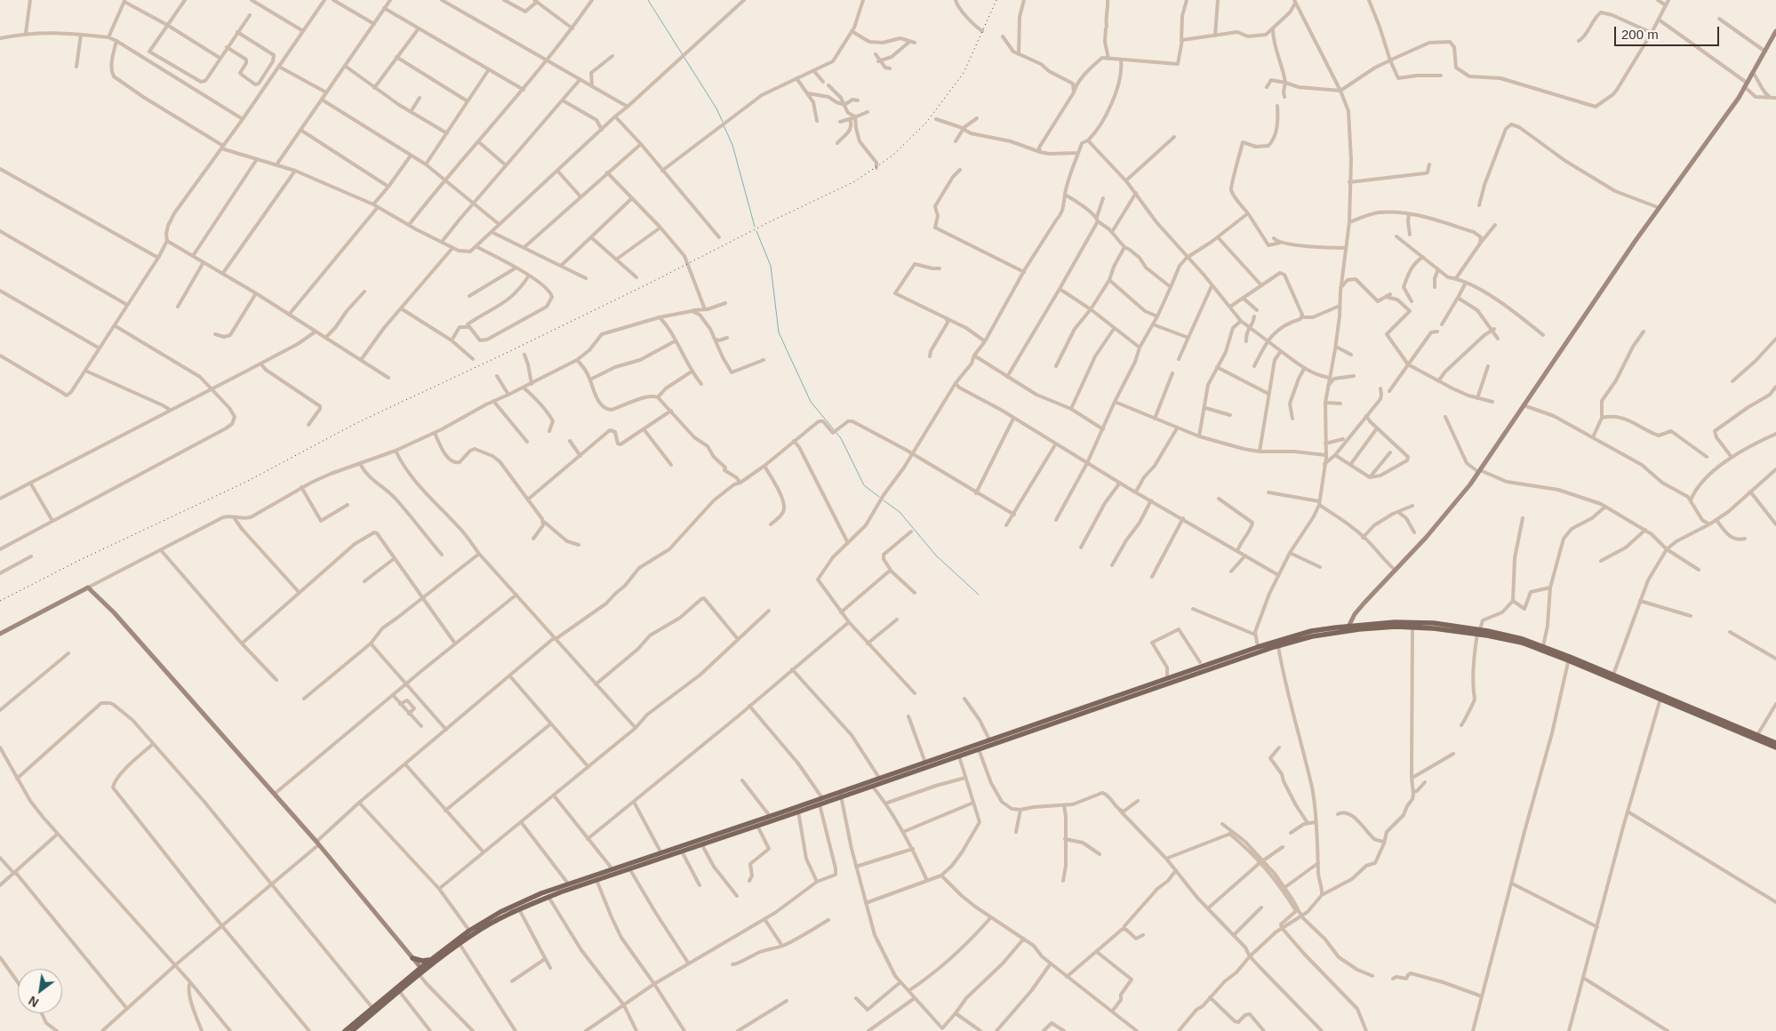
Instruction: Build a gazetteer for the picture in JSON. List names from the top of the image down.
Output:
{
  "scale_bar": "200 m",
  "north": "bottom left"
}
